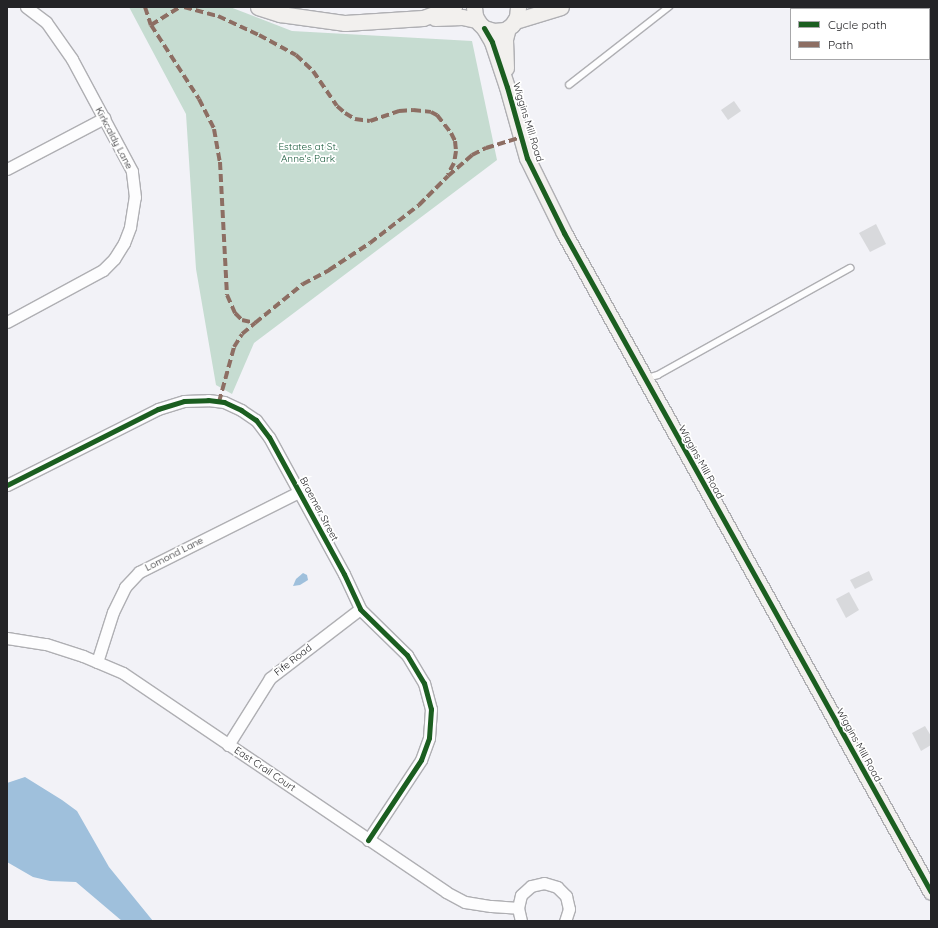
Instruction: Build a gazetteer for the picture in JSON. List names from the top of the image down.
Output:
{
  "streets": {
    "street": [
      "Wiggins Mill Road",
      "Kirkcaldy Lane",
      "Braemer Street",
      "Lomond Lane",
      "Fife Road",
      "East Crail Court"
    ]
  },
  "crossings": [
    ["Braemer Street", "Lomond Lane"],
    ["Braemer Street", "Fife Road"],
    ["Braemer Street", "East Crail Court"],
    ["Lomond Lane", "East Crail Court"],
    ["Fife Road", "East Crail Court"]
  ],
  "parks": ["Estates at St. Anne's Park"],
  "legend": ["Cycle path", "Path"]
}
